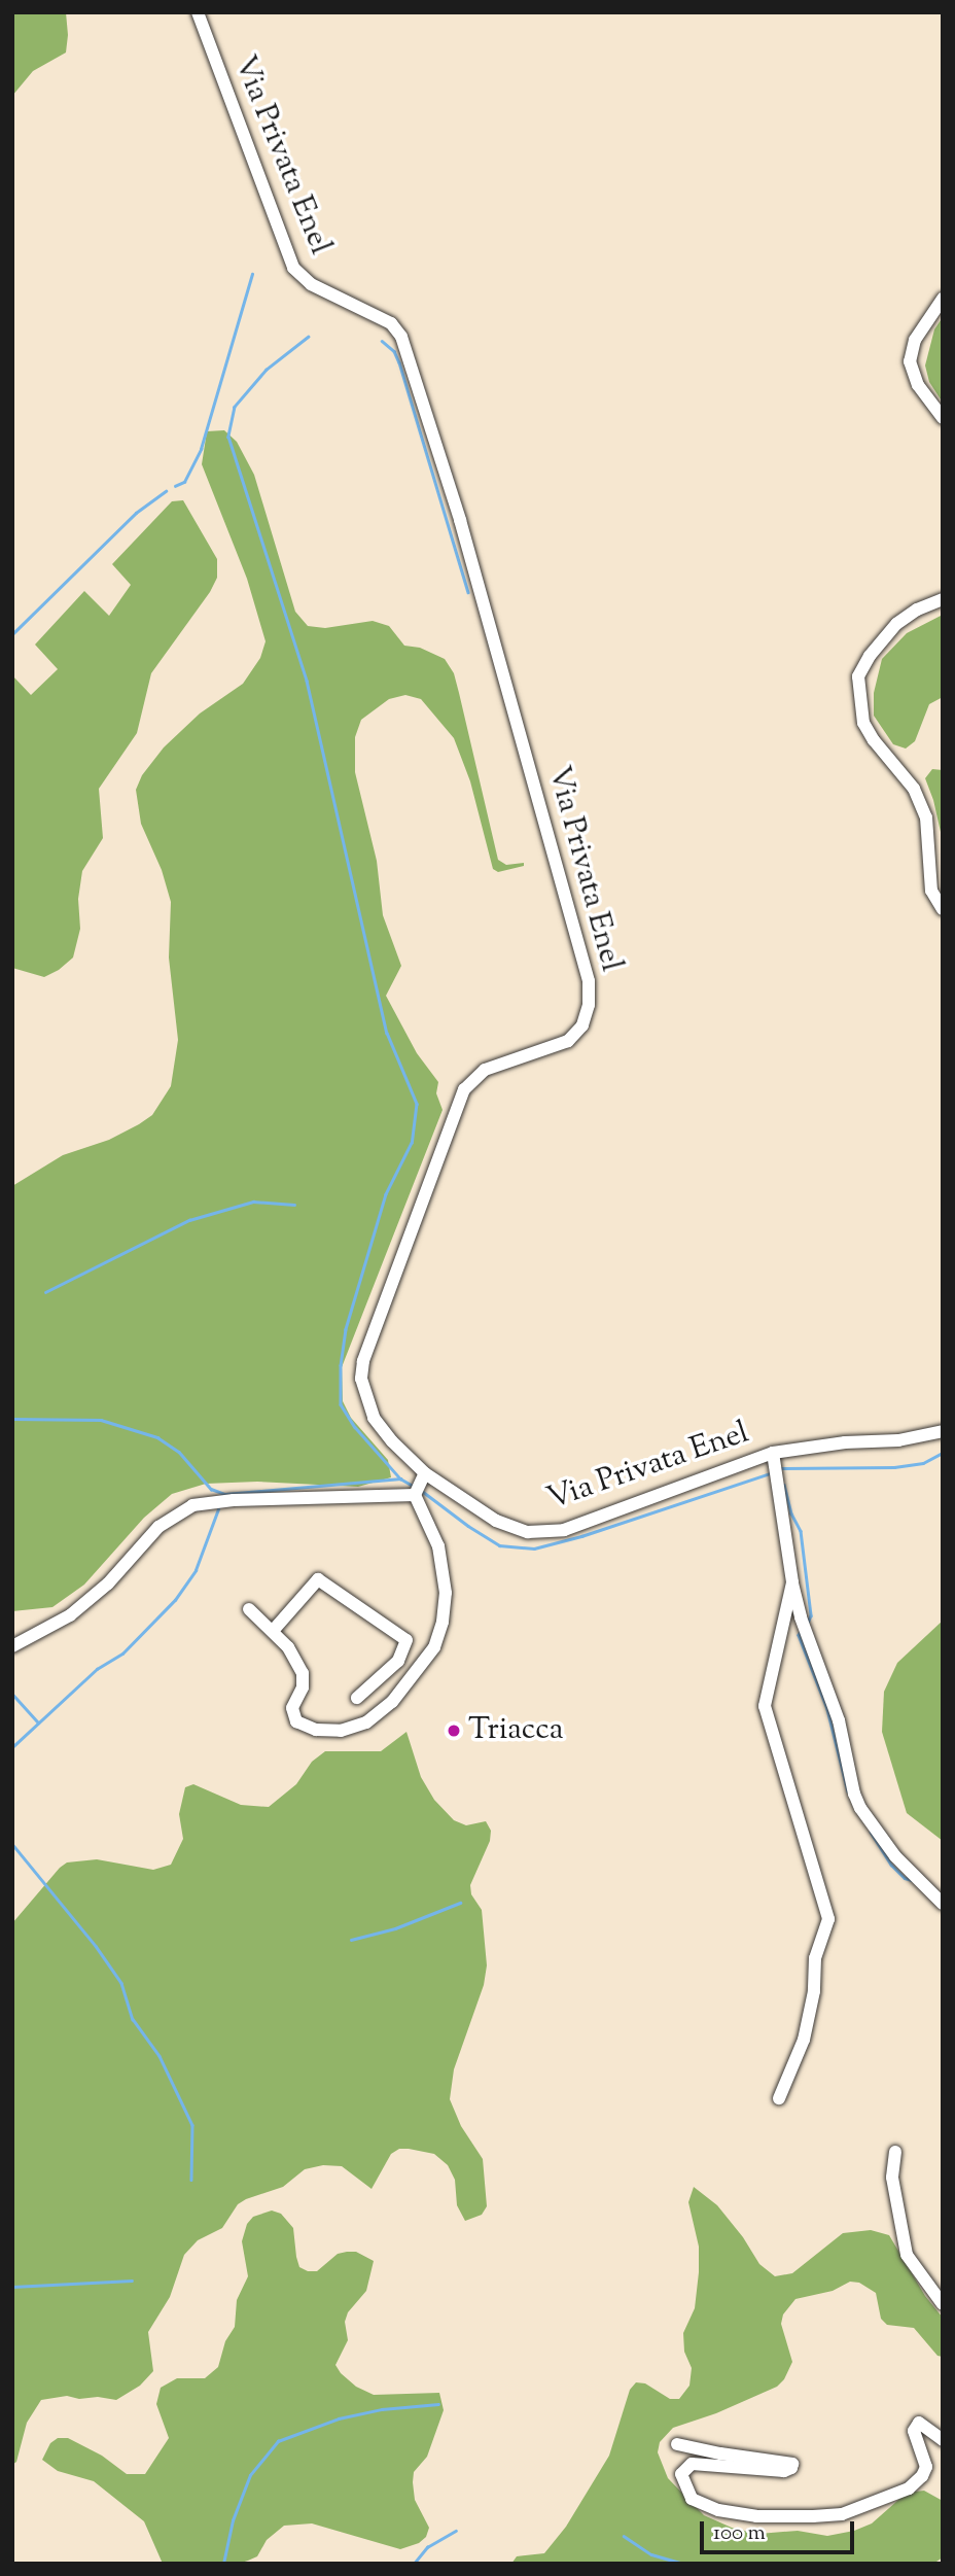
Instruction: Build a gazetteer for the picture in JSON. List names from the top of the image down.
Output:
{
  "streets": {
    "street": ["Via Privata Enel"]
  },
  "places": ["Triacca"],
  "scale_bar": "100 m"
}
